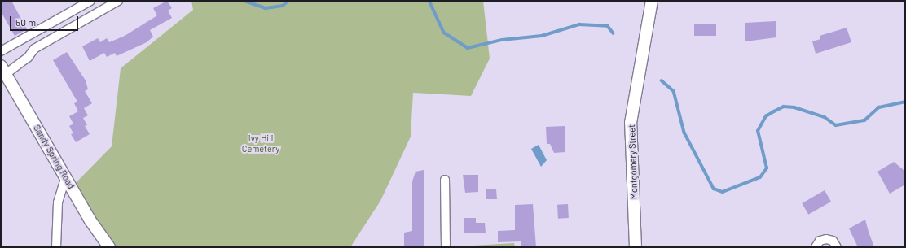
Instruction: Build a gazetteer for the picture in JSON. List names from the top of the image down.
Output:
{
  "streets": {
    "street": ["Sandy Spring Road", "Montgomery Street"]
  },
  "parks": ["Ivy Hill Cemetery"],
  "scale_bar": "50 m"
}
